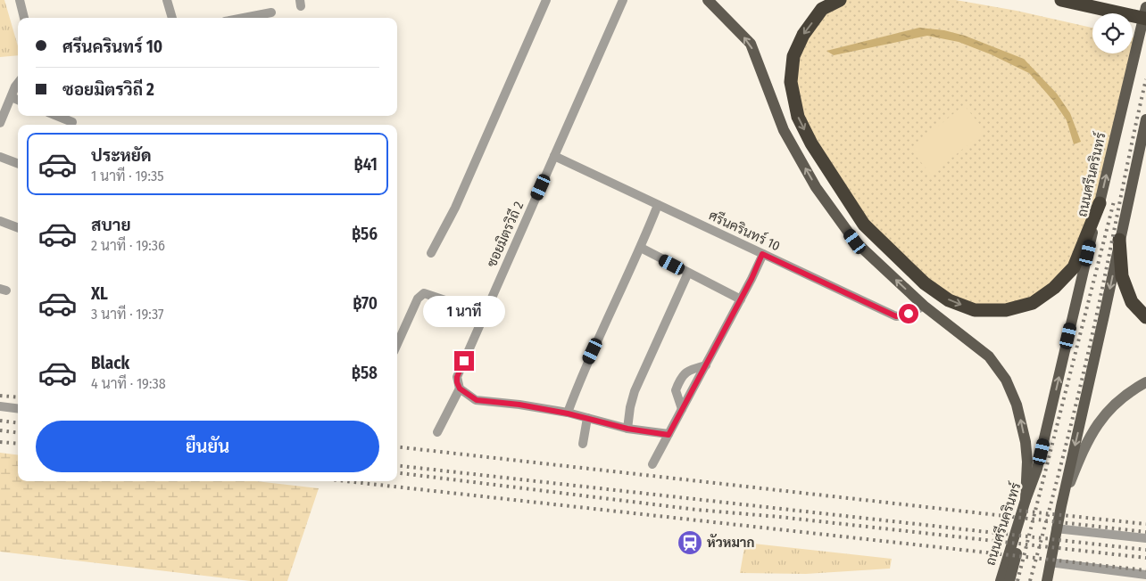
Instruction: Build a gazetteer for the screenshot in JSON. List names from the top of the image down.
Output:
{
  "streets": {
    "main road": ["ถนนศรีนครินทร์"],
    "street": ["ศรีนครินทร์ 10", "ซอยมิตรวิถี 2"]
  },
  "crossings": [
    ["ศรีนครินทร์ 10", "ซอยมิตรวิถี 2"]
  ],
  "places": {
    "station": ["หัวหมาก"]
  },
  "page": {
    "banner": ["ศรีนครินทร์ 10", "ซอยมิตรวิถี 2"],
    "list": [
      {
        "name": "ประหยัด",
        "note": "1 นาที · 19:35",
        "value": "฿41"
      },
      {
        "name": "สบาย",
        "note": "2 นาที · 19:36",
        "value": "฿56"
      },
      {
        "name": "XL",
        "note": "3 นาที · 19:37",
        "value": "฿70"
      },
      {
        "name": "Black",
        "note": "4 นาที · 19:38",
        "value": "฿58"
      }
    ],
    "bubble": "1 นาที",
    "buttons": "ยืนยัน"
  }
}
